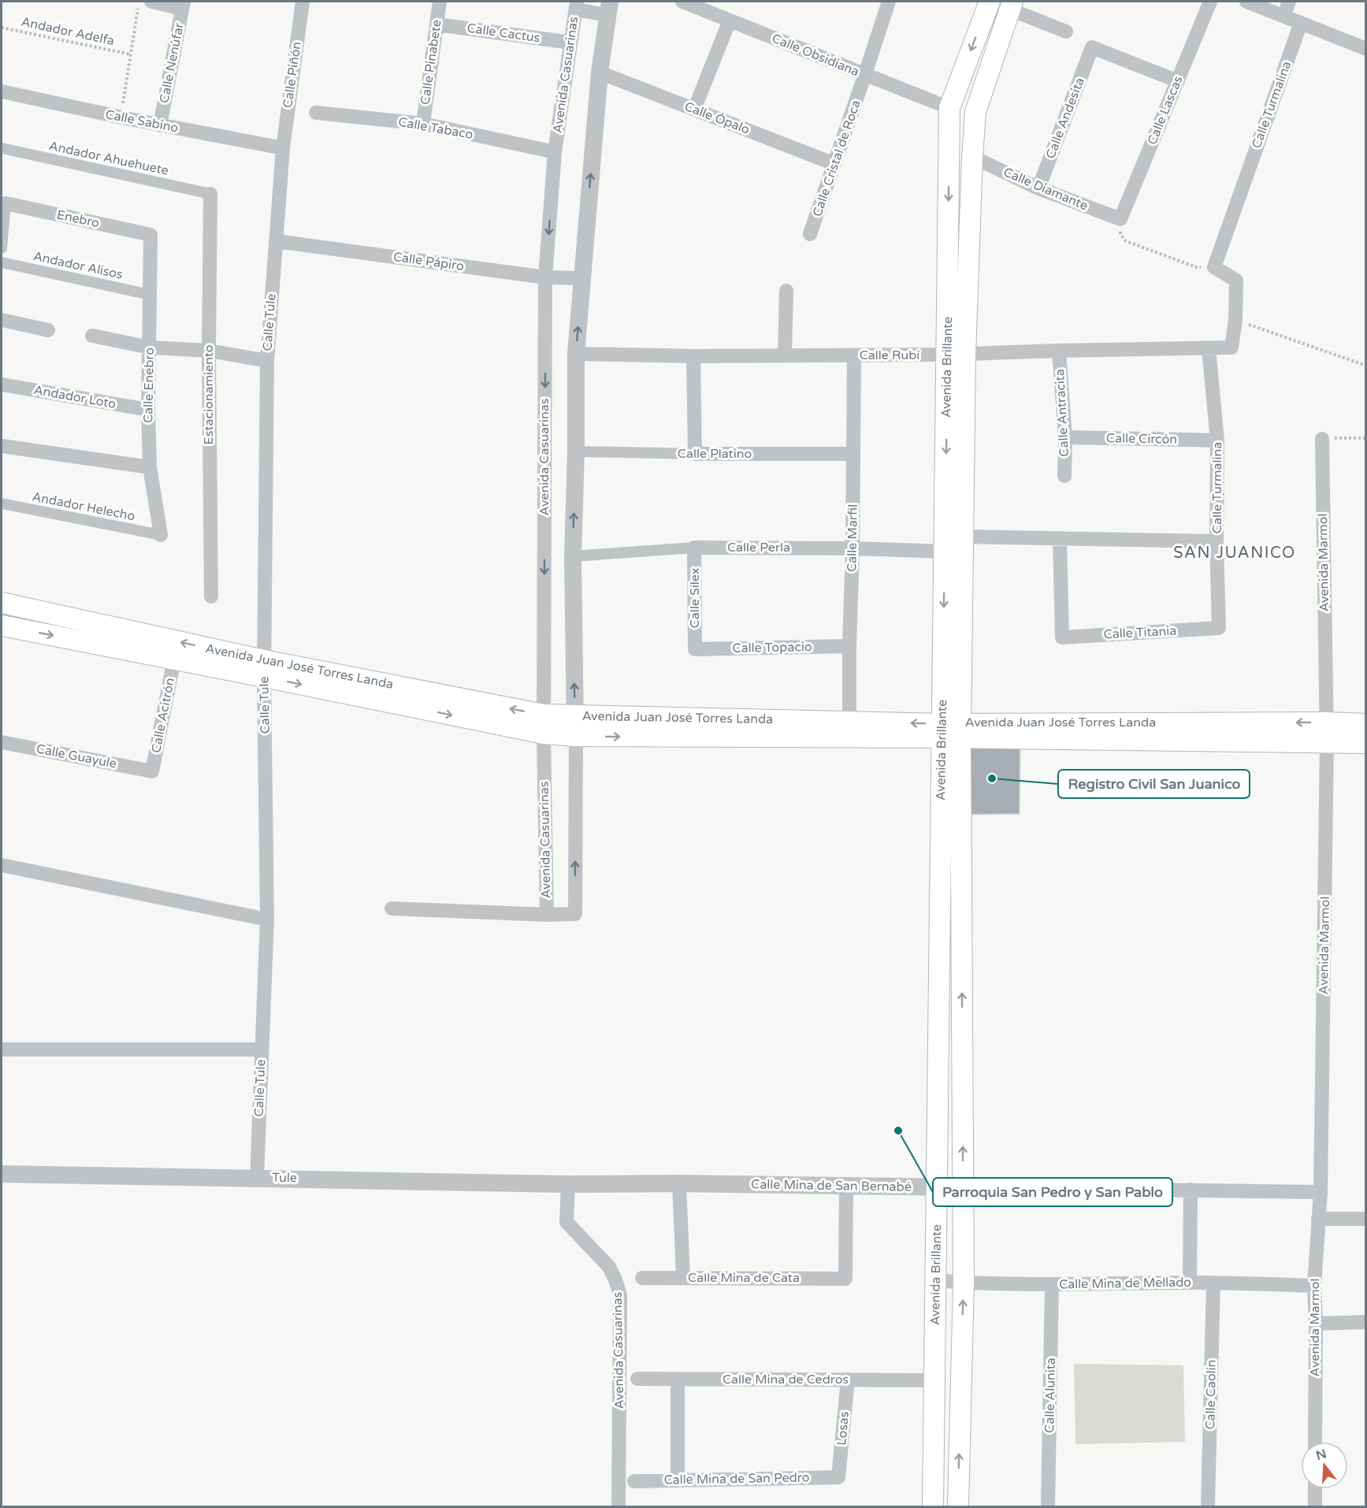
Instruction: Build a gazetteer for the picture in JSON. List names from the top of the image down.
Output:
{
  "streets": {
    "main road": ["Avenida Brillante", "Avenida Juan José Torres Landa"],
    "street": [
      "Calle Cactus",
      "Calle Obsidiana",
      "Calle Pinabete",
      "Calle Nenúfar",
      "Calle Piñón",
      "Avenida Casuarinas",
      "Calle Turmalina",
      "Calle Lascas",
      "Calle Ópalo",
      "Calle Andesita",
      "Calle Sabino",
      "Calle Tabaco",
      "Andador Ahuehuete",
      "Calle Cristal de Roca",
      "Calle Diamante",
      "Enebro",
      "Calle Pápiro",
      "Andador Alisos",
      "Calle Tule",
      "Calle Rubí",
      "Calle Enebro",
      "Estacionamiento",
      "Andador Loto",
      "Calle Antracita",
      "Calle Circón",
      "Calle Platino",
      "Andador Helecho",
      "Calle Marfil",
      "Calle Perla",
      "Avenida Marmol",
      "Calle Sílex",
      "Calle Titania",
      "Calle Topacio",
      "Calle Acitrón",
      "Calle Guayule",
      "Tule",
      "Calle Mina de San Bernabé",
      "Calle Mina de Cata",
      "Calle Mina de Mellado",
      "Calle Mina de Cedros",
      "Calle Caolín",
      "Calle Alunita",
      "Losas",
      "Calle Mina de San Pedro"
    ],
    "path": ["Andador Adelfa"]
  },
  "crossings": [
    ["Andador Adelfa", "Calle Sabino"],
    ["Calle Cactus", "Calle Pinabete"],
    ["Calle Cactus", "Avenida Casuarinas"],
    ["Calle Obsidiana", "Calle Cristal de Roca"],
    ["Calle Obsidiana", "Avenida Brillante"],
    ["Calle Pinabete", "Calle Tabaco"],
    ["Calle Nenúfar", "Calle Sabino"],
    ["Calle Piñón", "Calle Sabino"],
    ["Calle Piñón", "Calle Tule"],
    ["Avenida Casuarinas", "Calle Tabaco"],
    ["Avenida Casuarinas", "Calle Pápiro"],
    ["Avenida Casuarinas", "Avenida Juan José Torres Landa"],
    ["Avenida Casuarinas", "Tule"],
    ["Avenida Casuarinas", "Calle Mina de San Bernabé"],
    ["Calle Turmalina", "Calle Rubí"],
    ["Calle Turmalina", "Calle Circón"],
    ["Calle Turmalina", "Calle Titania"],
    ["Calle Lascas", "Calle Andesita"],
    ["Calle Lascas", "Calle Diamante"],
    ["Calle Ópalo", "Calle Cristal de Roca"],
    ["Calle Andesita", "Calle Diamante"],
    ["Calle Sabino", "Calle Tule"],
    ["Andador Ahuehuete", "Estacionamiento"],
    ["Calle Diamante", "Avenida Brillante"],
    ["Enebro", "Calle Enebro"],
    ["Calle Pápiro", "Calle Tule"],
    ["Andador Alisos", "Calle Enebro"],
    ["Calle Tule", "Avenida Juan José Torres Landa"],
    ["Calle Tule", "Tule"],
    ["Calle Rubí", "Avenida Brillante"],
    ["Calle Rubí", "Calle Antracita"],
    ["Calle Rubí", "Calle Marfil"],
    ["Avenida Brillante", "Calle Perla"],
    ["Avenida Brillante", "Avenida Juan José Torres Landa"],
    ["Avenida Brillante", "Calle Mina de San Bernabé"],
    ["Avenida Brillante", "Calle Mina de Mellado"],
    ["Avenida Brillante", "Calle Mina de Cedros"],
    ["Calle Enebro", "Andador Loto"],
    ["Calle Enebro", "Andador Helecho"],
    ["Calle Antracita", "Calle Circón"],
    ["Calle Platino", "Calle Marfil"],
    ["Calle Marfil", "Calle Perla"],
    ["Calle Marfil", "Calle Topacio"],
    ["Calle Marfil", "Avenida Juan José Torres Landa"],
    ["Calle Perla", "Calle Sílex"],
    ["Avenida Marmol", "Avenida Juan José Torres Landa"],
    ["Avenida Marmol", "Calle Mina de San Bernabé"],
    ["Avenida Marmol", "Calle Mina de Mellado"],
    ["Calle Sílex", "Calle Topacio"],
    ["Avenida Juan José Torres Landa", "Calle Acitrón"],
    ["Calle Acitrón", "Calle Guayule"],
    ["Tule", "Calle Mina de San Bernabé"],
    ["Calle Mina de San Bernabé", "Calle Mina de Cata"],
    ["Calle Mina de Mellado", "Calle Caolín"],
    ["Calle Mina de Mellado", "Calle Alunita"],
    ["Calle Mina de Cedros", "Losas"],
    ["Losas", "Calle Mina de San Pedro"]
  ],
  "districts": ["SAN JUANICO"],
  "places": ["Registro Civil San Juanico", "Parroquia San Pedro y San Pablo"],
  "north": "top"
}
